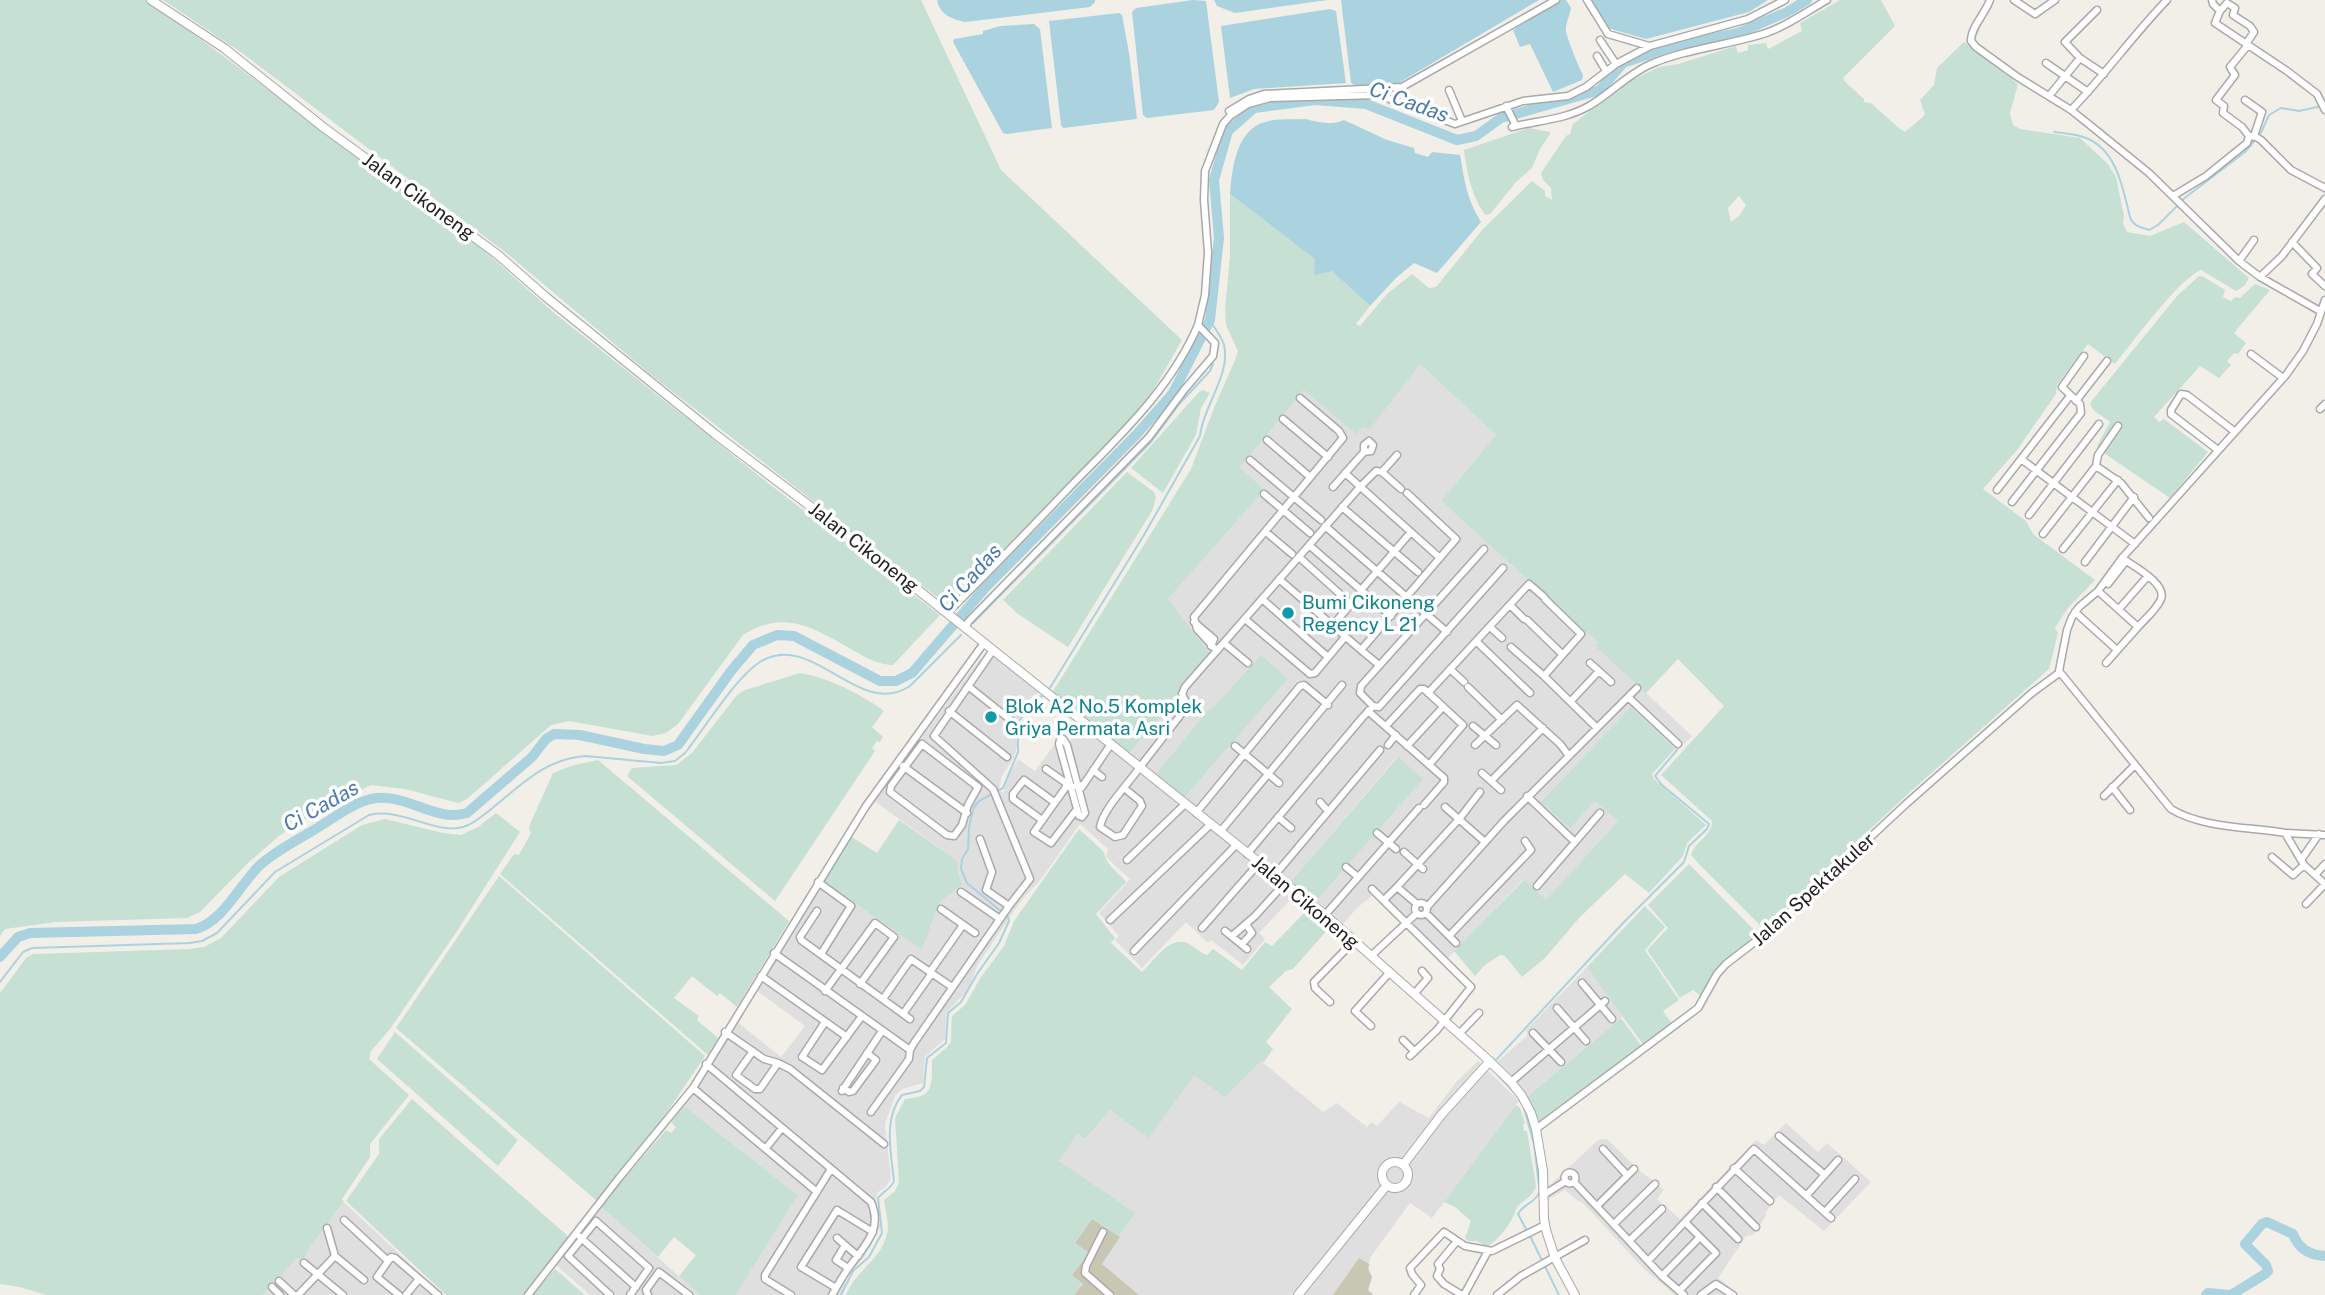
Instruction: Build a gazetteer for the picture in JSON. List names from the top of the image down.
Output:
{
  "streets": {
    "street": ["Jalan Cikoneng", "Jalan Spektakuler"]
  },
  "crossings": [
    ["Jalan Cikoneng", "Jalan Spektakuler"]
  ],
  "water": ["Ci Cadas"],
  "places": ["Bumi Cikoneng Regency L 21", "Blok A2 No.5 Komplek Griya Permata Asri"]
}
